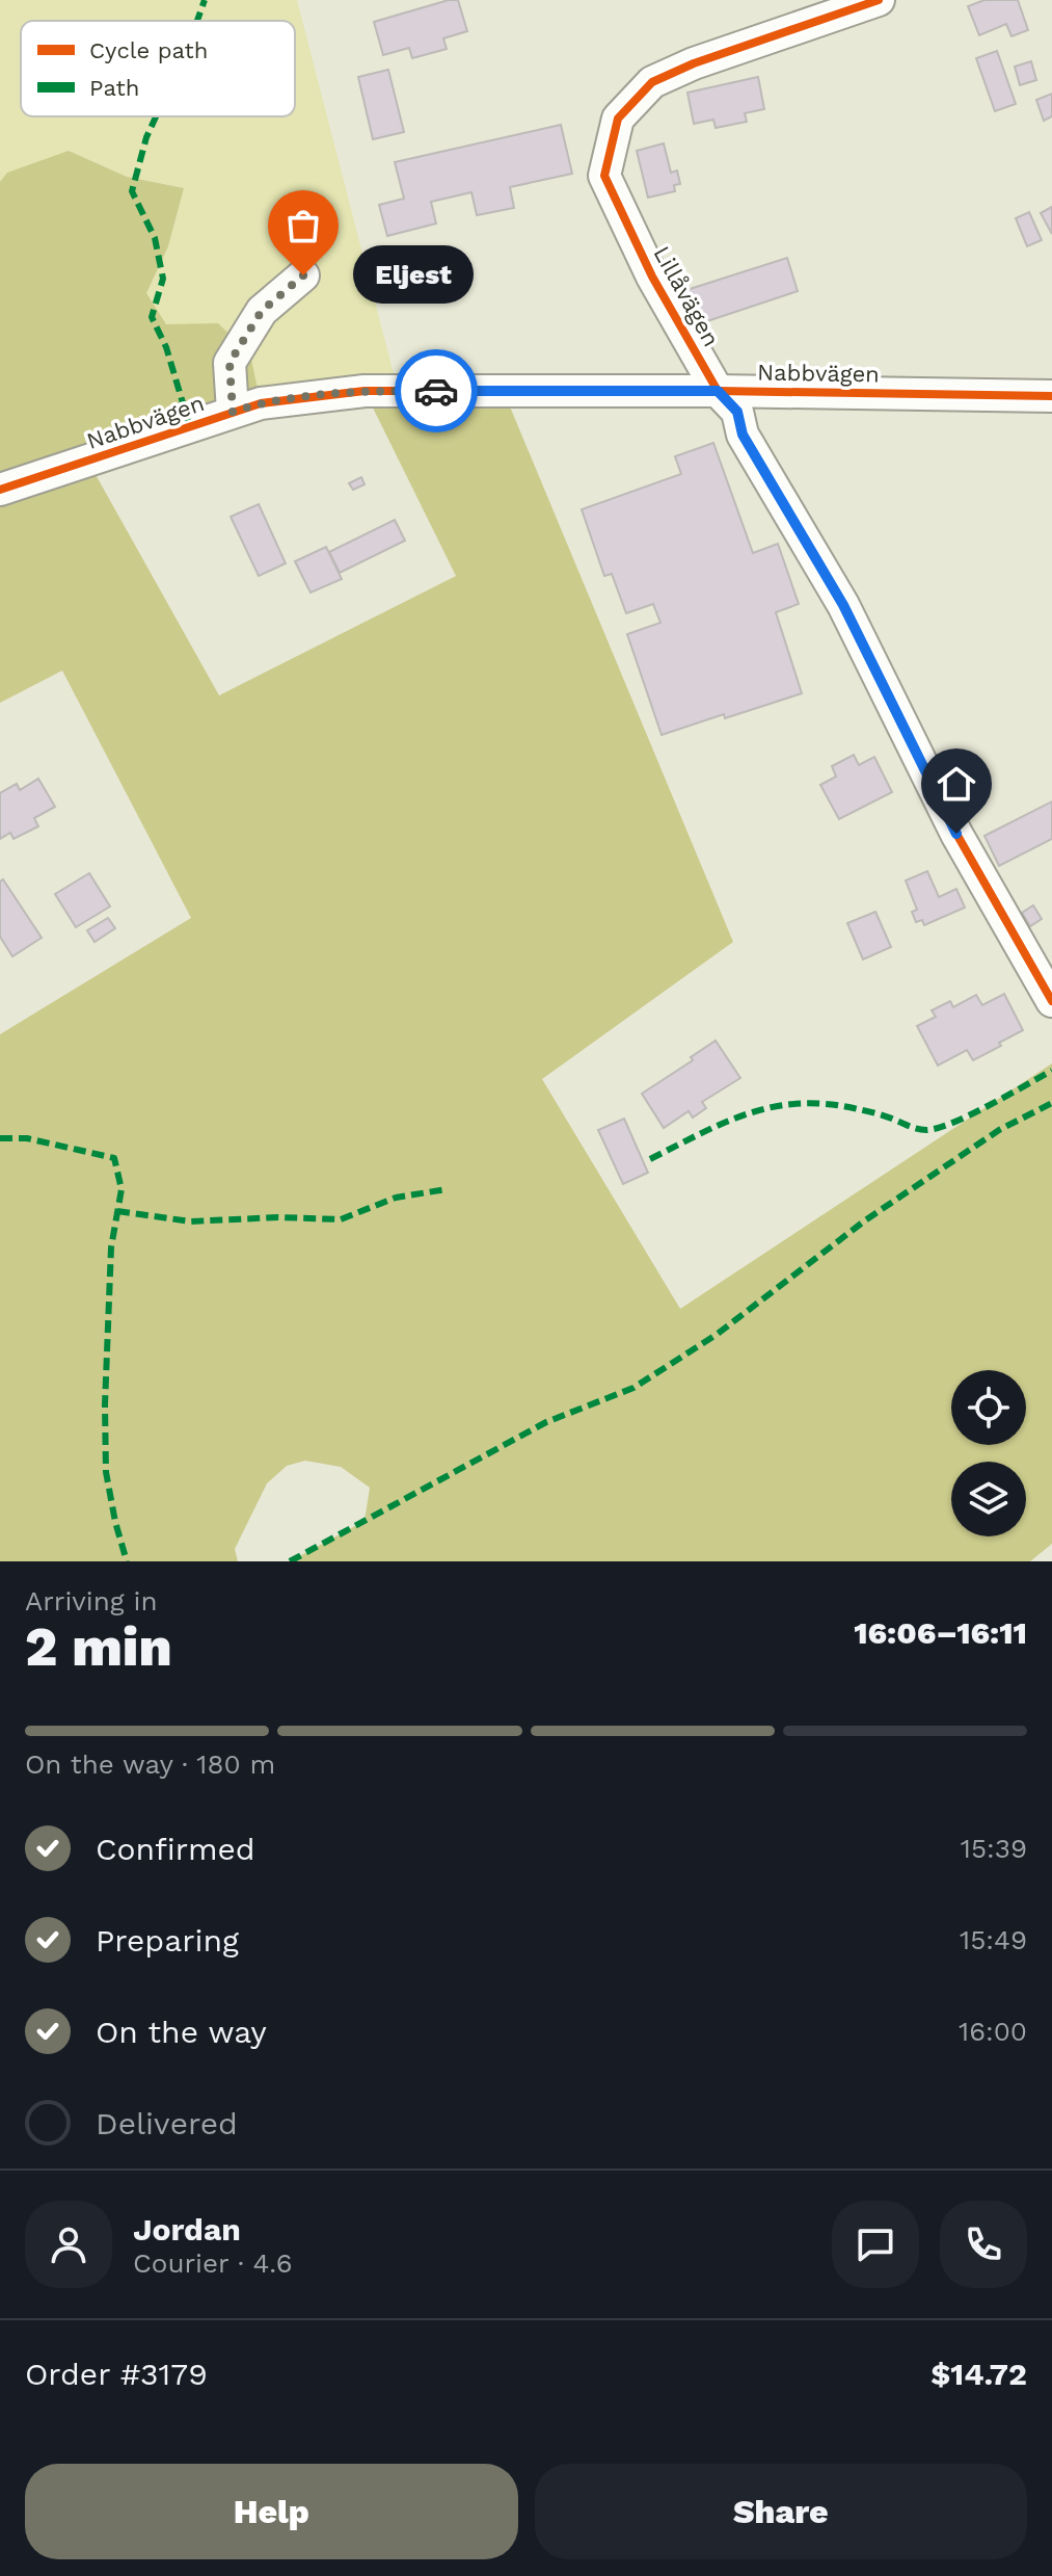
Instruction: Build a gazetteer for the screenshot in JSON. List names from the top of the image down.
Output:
{
  "streets": {
    "street": ["Lillåvägen", "Nabbvägen"]
  },
  "crossings": [
    ["Lillåvägen", "Nabbvägen"]
  ],
  "places": ["Eljest"],
  "legend": ["Cycle path", "Path"],
  "page": {
    "bubble": "Eljest",
    "heading": ["2 min", "Arriving in", "16:06–16:11"],
    "panel": [
      "Jordan",
      "Courier · 4.6",
      "Order #3179",
      "$14.72"
    ],
    "bar": "On the way · 180 m",
    "list": [
      ["Confirmed", "15:39"],
      ["Preparing", "15:49"],
      ["On the way", "16:00"],
      "Delivered"
    ],
    "buttons": ["Help", "Share"]
  }
}
